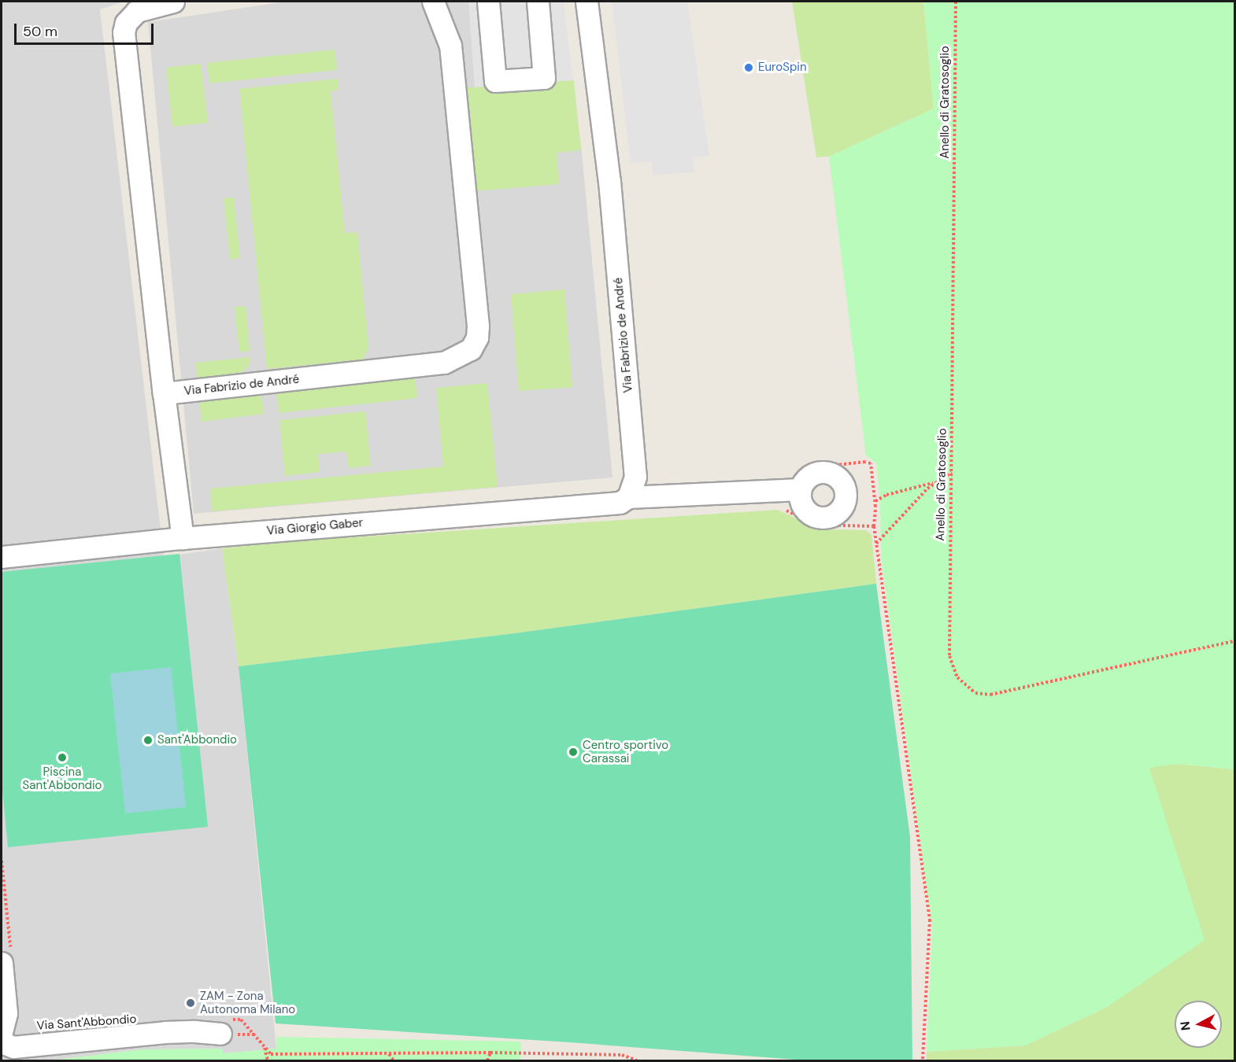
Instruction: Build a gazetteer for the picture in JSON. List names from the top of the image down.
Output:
{
  "streets": {
    "street": ["Via Fabrizio de André", "Via Giorgio Gaber", "Via Sant'Abbondio"],
    "path": ["Anello di Gratosoglio"]
  },
  "crossings": [
    ["Via Fabrizio de André", "Via Giorgio Gaber"]
  ],
  "places": [
    "EuroSpin",
    "Sant'Abbondio",
    "Centro sportivo Carassai",
    "Piscina Sant'Abbondio",
    "ZAM - Zona Autonoma Milano"
  ],
  "scale_bar": "50 m",
  "north": "left"
}
